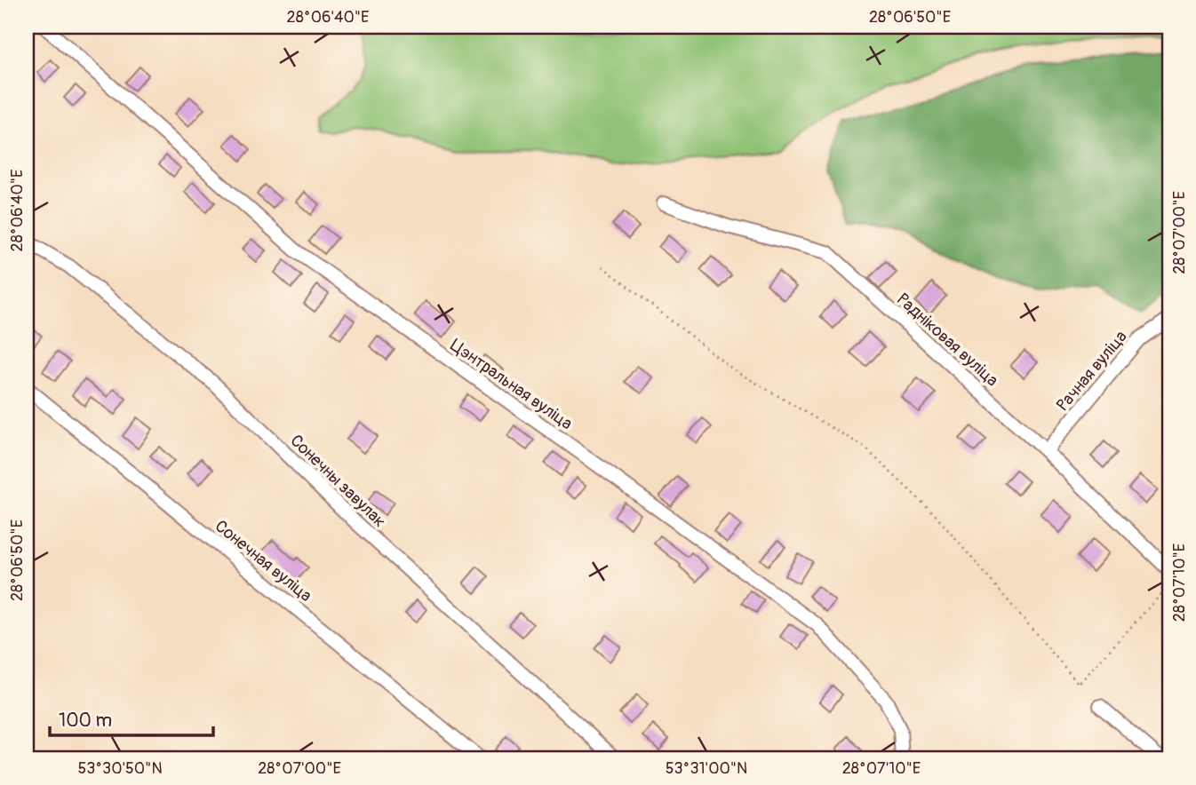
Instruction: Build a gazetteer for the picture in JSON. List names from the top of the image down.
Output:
{
  "streets": {
    "street": [
      "Радніковая вуліца",
      "Рачная вуліца",
      "Цэнтральная вуліца",
      "Сонечны завулак",
      "Сонечная вуліца"
    ]
  },
  "crossings": [
    ["Радніковая вуліца", "Рачная вуліца"]
  ],
  "scale_bar": "100 m",
  "coordinates": [
    "28°06'40\"E",
    "28°06'50\"E",
    "28°07'00\"E",
    "28°07'10\"E",
    "53°30'50\"N",
    "53°31'00\"N"
  ]
}
